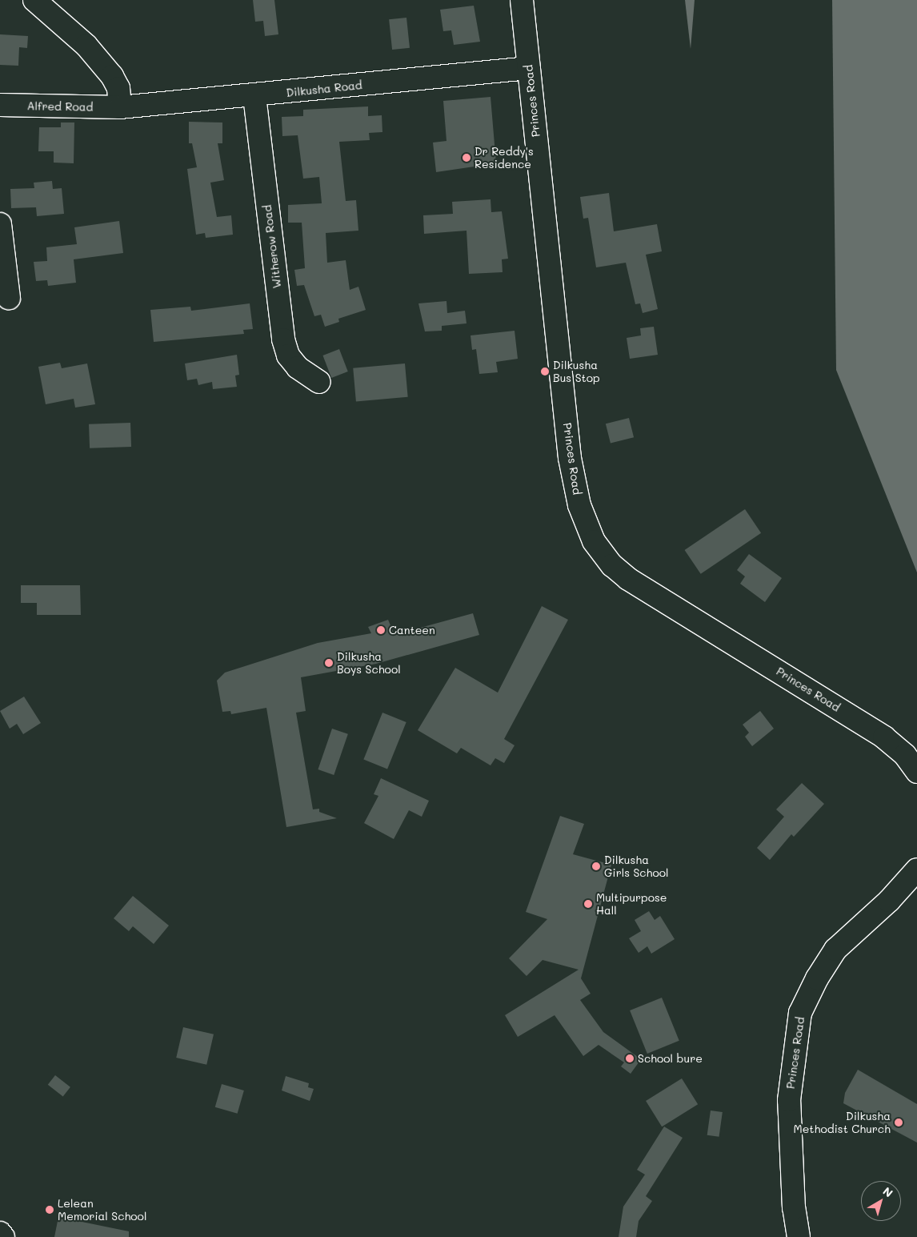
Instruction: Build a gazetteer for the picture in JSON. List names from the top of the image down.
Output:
{
  "streets": {
    "main road": [
      "Dilkusha Road",
      "Princes Road",
      "Alfred Road",
      "Witherow Road"
    ]
  },
  "crossings": [
    ["Dilkusha Road", "Princes Road"],
    ["Dilkusha Road", "Alfred Road"],
    ["Dilkusha Road", "Witherow Road"]
  ],
  "places": [
    "Dr Reddy's Residence",
    "Dilkusha Bus Stop",
    "Canteen",
    "Dilkusha Boys School",
    "Dilkusha Girls School",
    "Multipurpose Hall",
    "School bure",
    "Dilkusha Methodist Church",
    "Lelean Memorial School"
  ],
  "north": "top right"
}
